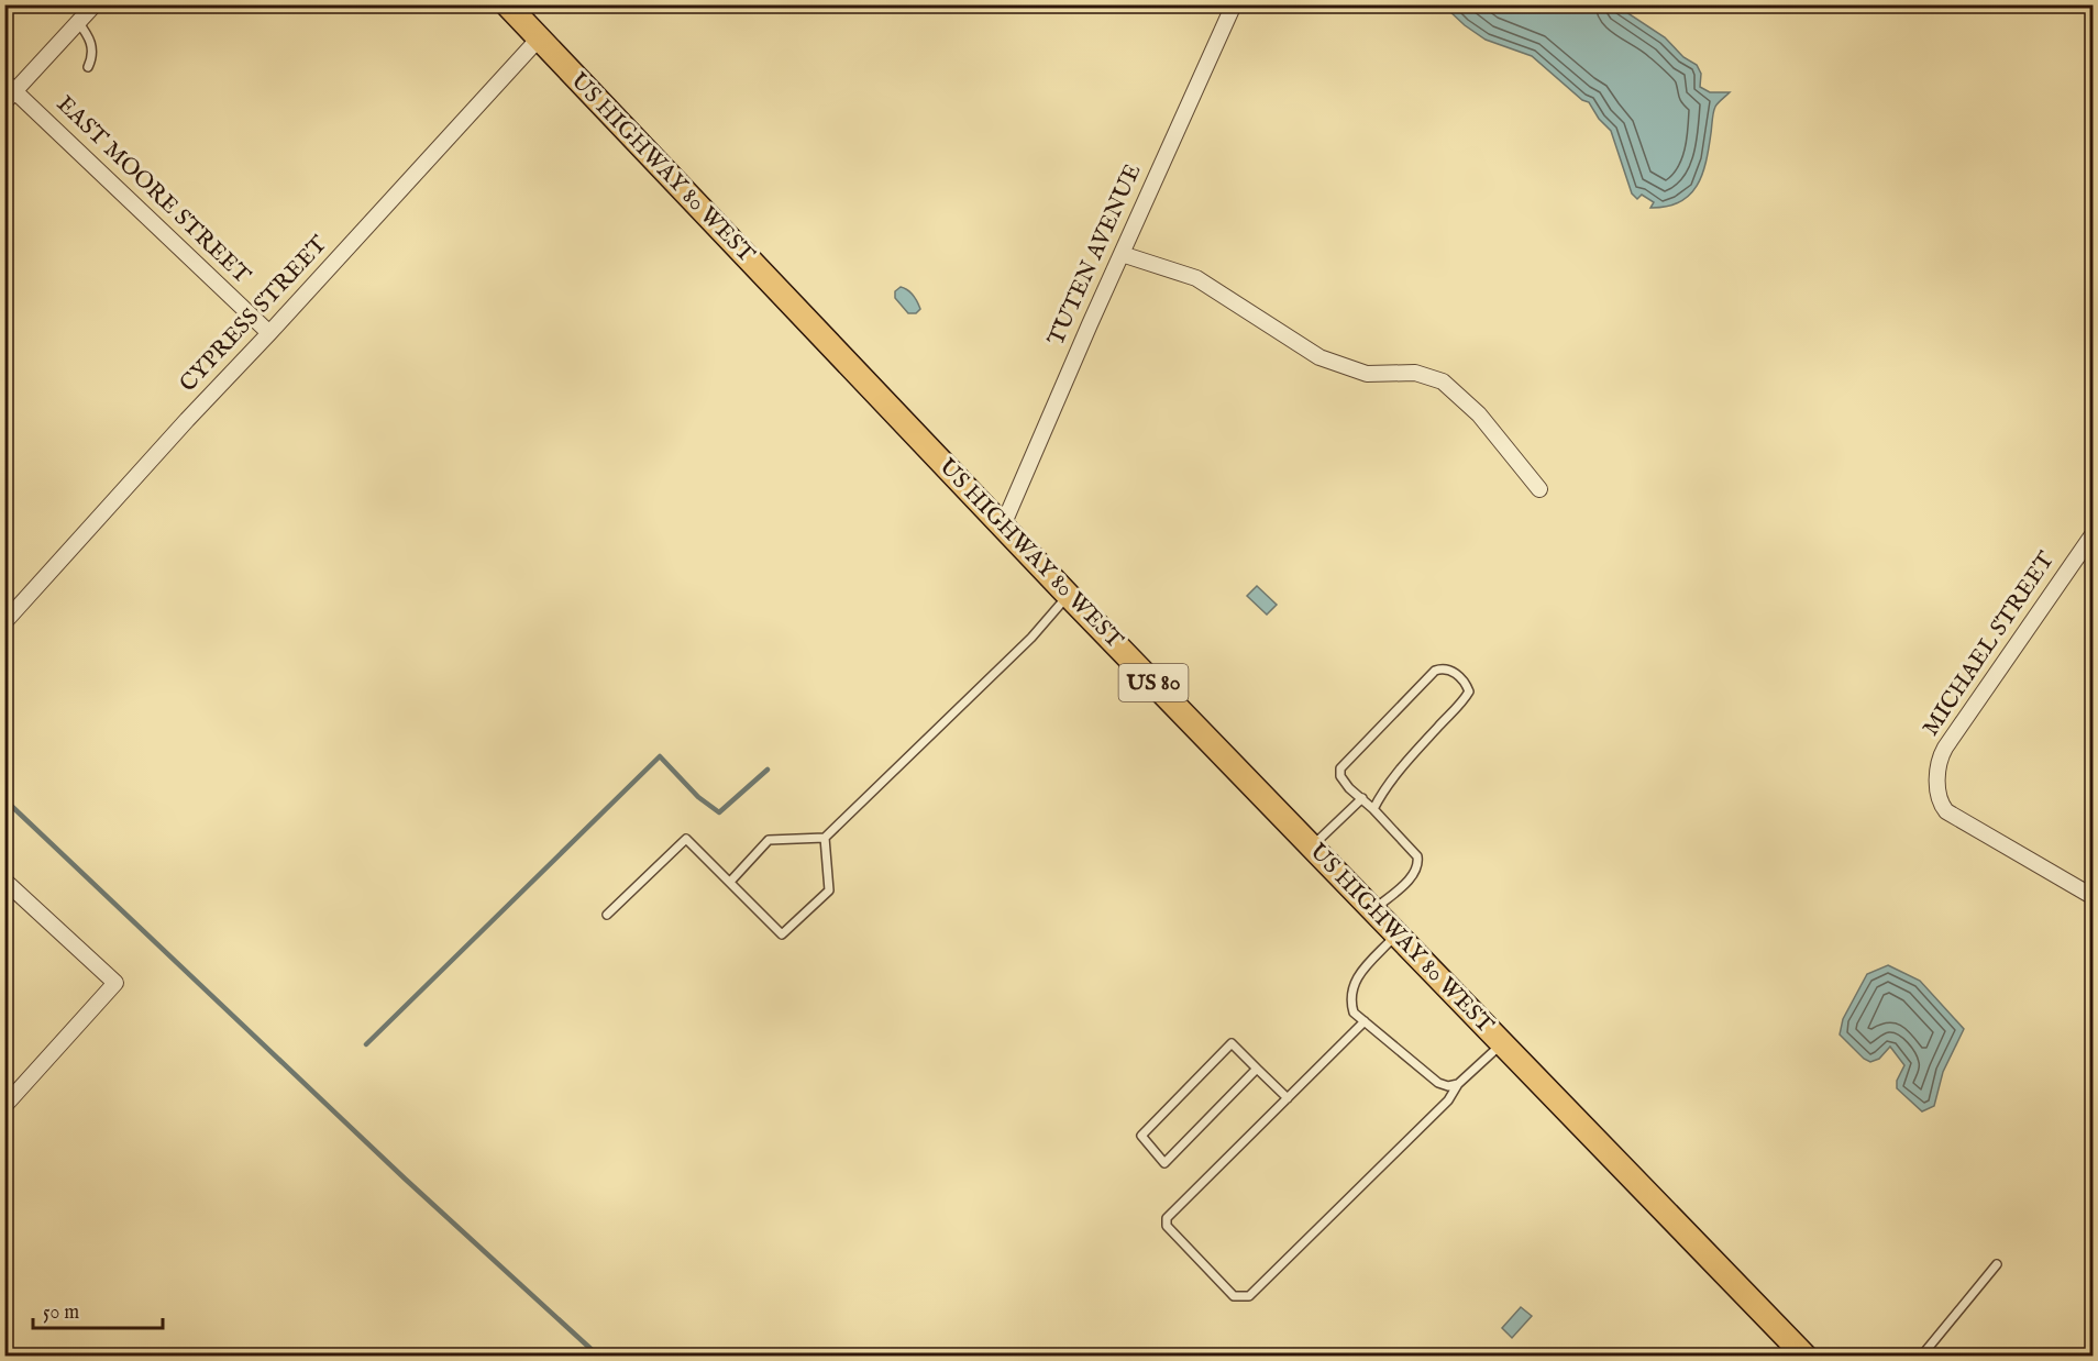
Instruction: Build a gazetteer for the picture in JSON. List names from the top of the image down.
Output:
{
  "streets": {
    "main road": ["US HIGHWAY 80 WEST", "US 80"],
    "street": [
      "EAST MOORE STREET",
      "TUTEN AVENUE",
      "CYPRESS STREET",
      "MICHAEL STREET"
    ]
  },
  "crossings": [
    ["US HIGHWAY 80 WEST", "TUTEN AVENUE"],
    ["US HIGHWAY 80 WEST", "CYPRESS STREET"],
    ["EAST MOORE STREET", "CYPRESS STREET"]
  ],
  "scale_bar": "50 m"
}
